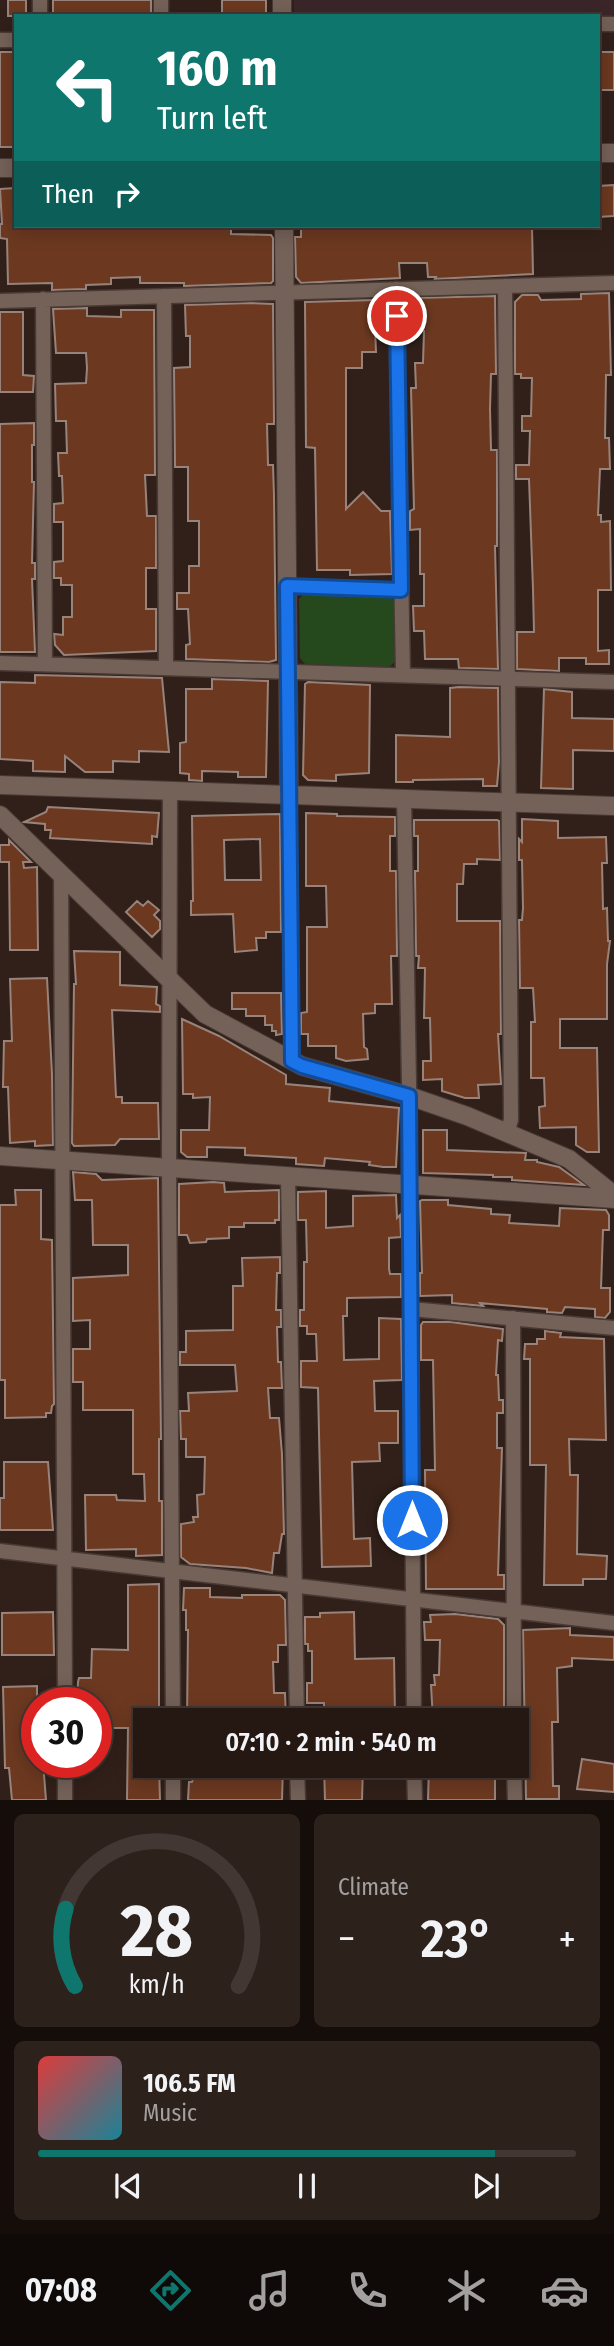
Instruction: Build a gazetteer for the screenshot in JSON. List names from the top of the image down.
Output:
{
  "page": {
    "turn": ["160 m", "Turn left"],
    "then": "Then",
    "limit": "30",
    "trip": "07:10 · 2 min · 540 m",
    "tile": "Climate",
    "heat": ["−", "23°", "+"],
    "song": ["106.5 FM", "Music"],
    "tabs": "07:08",
    "gauge": ["28", "km/h"]
  }
}
